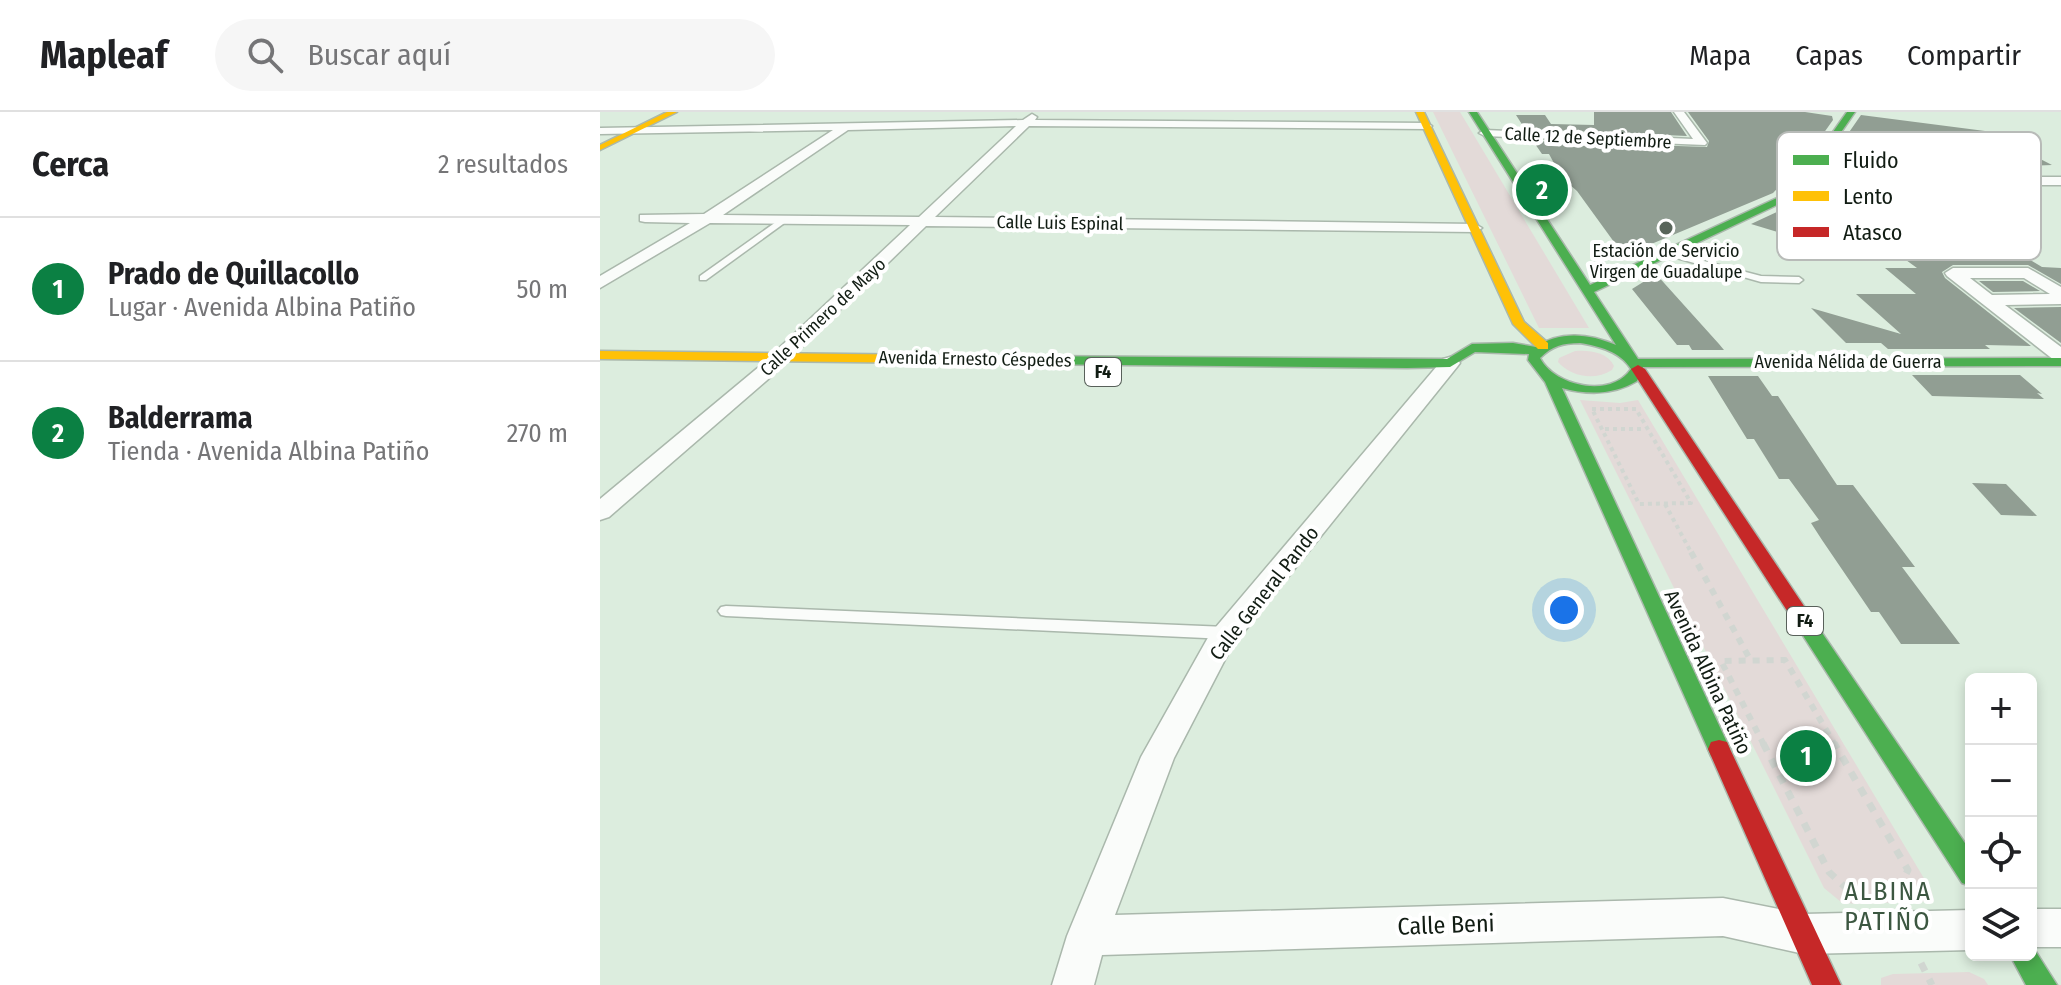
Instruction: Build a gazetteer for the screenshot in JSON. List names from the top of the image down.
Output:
{
  "streets": {
    "main road": [
      "Avenida Ernesto Céspedes",
      "Avenida Nélida de Guerra",
      "F4",
      "Avenida Albina Patiño"
    ],
    "street": [
      "Calle 12 de Septiembre",
      "Calle Luis Espinal",
      "Calle Primero de Mayo",
      "Calle General Pando",
      "Calle Beni"
    ]
  },
  "crossings": [
    ["Calle 12 de Septiembre", "F4"],
    ["Calle Luis Espinal", "Calle Primero de Mayo"],
    ["Calle Primero de Mayo", "Avenida Ernesto Céspedes"],
    ["Avenida Ernesto Céspedes", "F4"],
    ["Avenida Ernesto Céspedes", "Calle General Pando"],
    ["Avenida Ernesto Céspedes", "Avenida Albina Patiño"],
    ["Avenida Nélida de Guerra", "F4"],
    ["F4", "Avenida Albina Patiño"],
    ["Calle General Pando", "Calle Beni"],
    ["Avenida Albina Patiño", "Calle Beni"]
  ],
  "districts": ["ALBINA PATIÑO"],
  "places": ["Estación de Servicio Virgen de Guadalupe"],
  "legend": ["Fluido", "Lento", "Atasco"],
  "page": {
    "header": "Mapleaf",
    "search": "Buscar aquí",
    "nav": ["Mapa", "Capas", "Compartir"],
    "heading": ["Cerca", "2 resultados"],
    "pins": ["2", "1"],
    "list": [
      {
        "mark": "1",
        "name": "Prado de Quillacollo",
        "note": "Lugar · Avenida Albina Patiño",
        "value": "50 m"
      },
      {
        "mark": "2",
        "name": "Balderrama",
        "note": "Tienda · Avenida Albina Patiño",
        "value": "270 m"
      }
    ],
    "map_buttons": ["+", "−"]
  }
}
